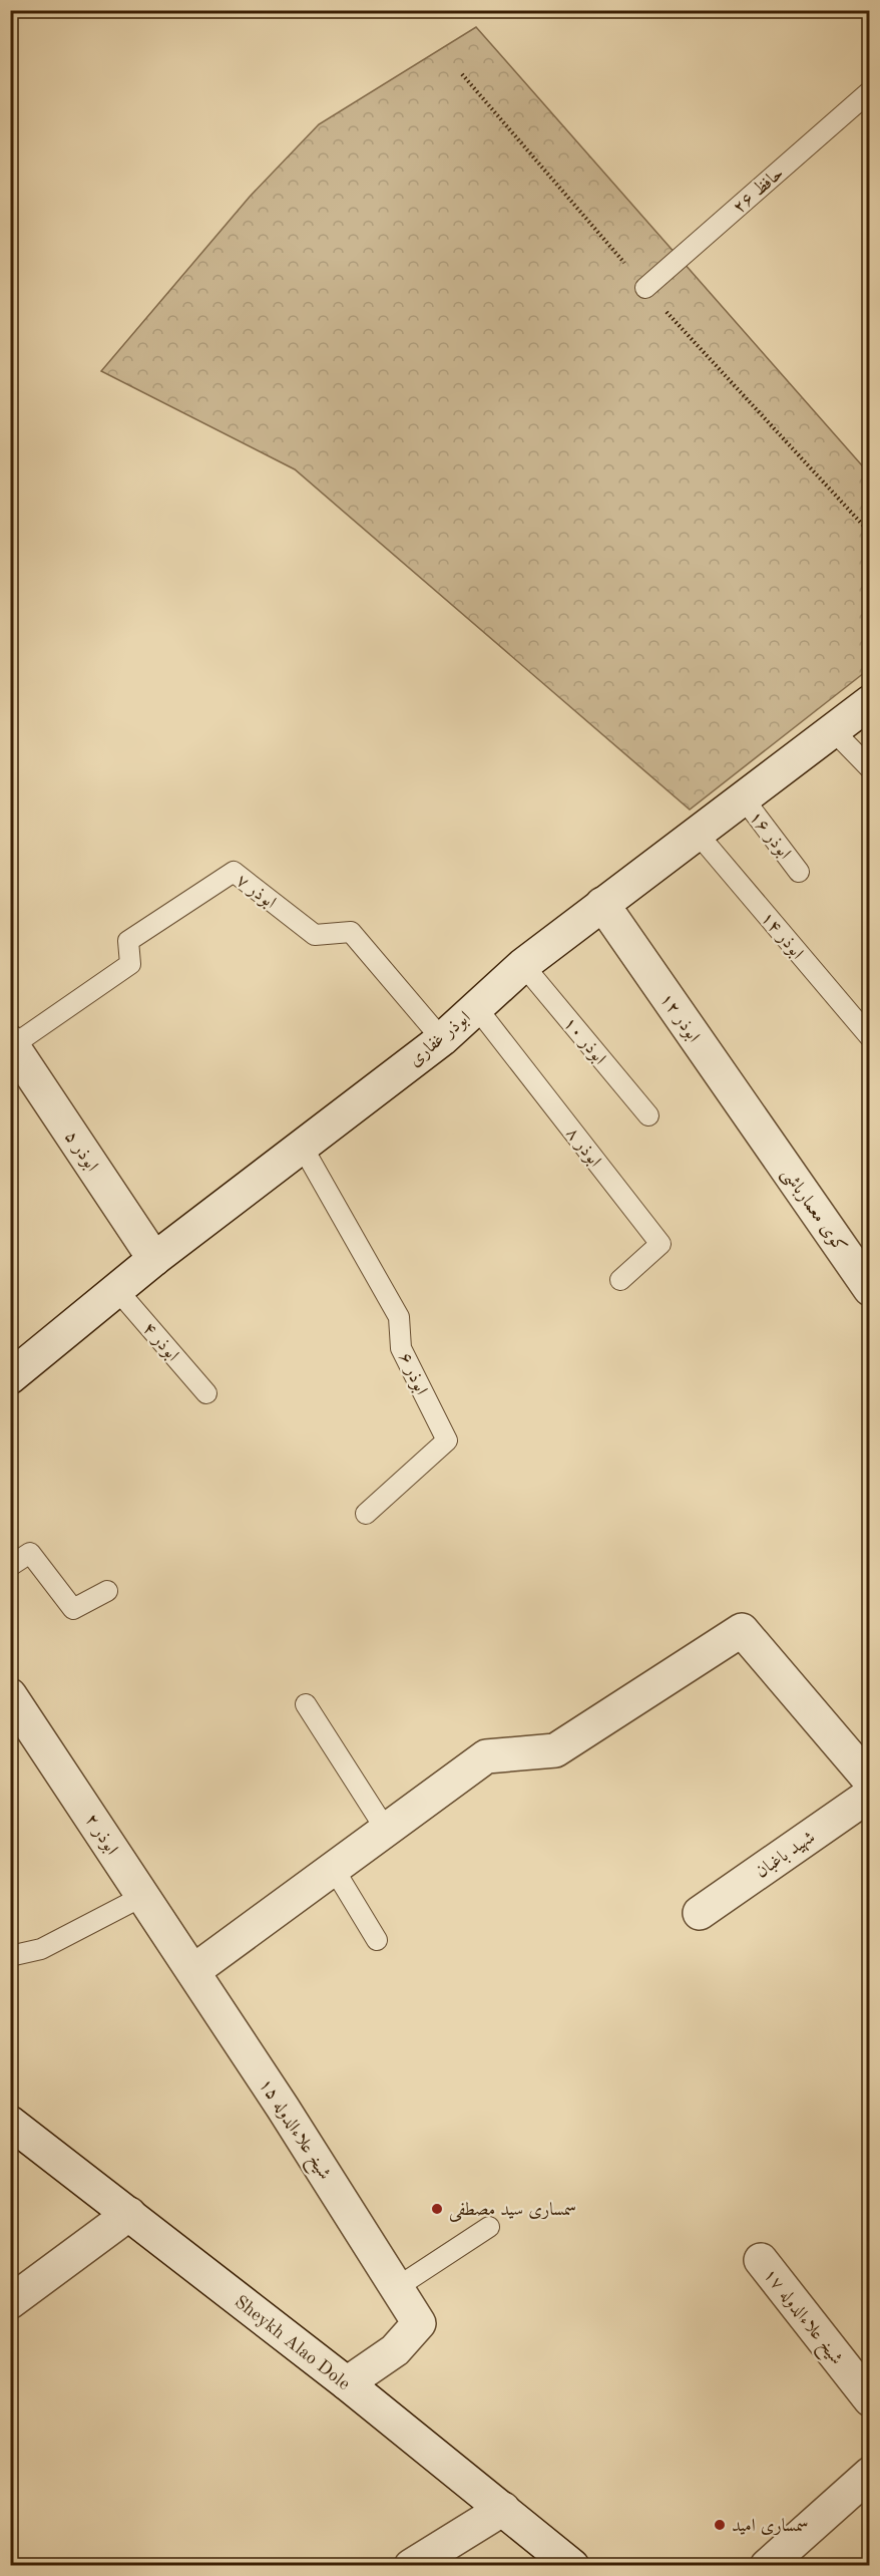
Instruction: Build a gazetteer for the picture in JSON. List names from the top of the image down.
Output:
{
  "streets": {
    "street": [
      "ابوذر ۱۲",
      "ابوذر غفاری",
      "ابوذر ۵",
      "کوی معمارباشی",
      "ابوذر ۲",
      "شهید باغبان",
      "شیخ علاءالدوله ۱۵",
      "شیخ علاءالدوله ۱۷",
      "Sheykh Alao Dole"
    ],
    "lane": [
      "حافظ ۲۶",
      "ابوذر ۱۶",
      "ابوذر ۷",
      "ابوذر ۱۴",
      "ابوذر ۱۰",
      "ابوذر ۸",
      "ابوذر ۴",
      "ابوذر ۶"
    ]
  },
  "crossings": [
    ["ابوذر ۱۶", "ابوذر غفاری"],
    ["ابوذر ۷", "ابوذر غفاری"],
    ["ابوذر ۷", "ابوذر ۵"],
    ["ابوذر ۱۴", "ابوذر غفاری"],
    ["ابوذر ۱۲", "ابوذر غفاری"],
    ["ابوذر ۱۲", "کوی معمارباشی"],
    ["ابوذر غفاری", "ابوذر ۱۰"],
    ["ابوذر غفاری", "ابوذر ۸"],
    ["ابوذر غفاری", "ابوذر ۵"],
    ["ابوذر غفاری", "ابوذر ۴"],
    ["ابوذر غفاری", "ابوذر ۶"],
    ["ابوذر ۲", "شیخ علاءالدوله ۱۵"],
    ["شیخ علاءالدوله ۱۵", "Sheykh Alao Dole"]
  ],
  "places": ["سمساری سید مصطفی", "سمساری امید"]
}
